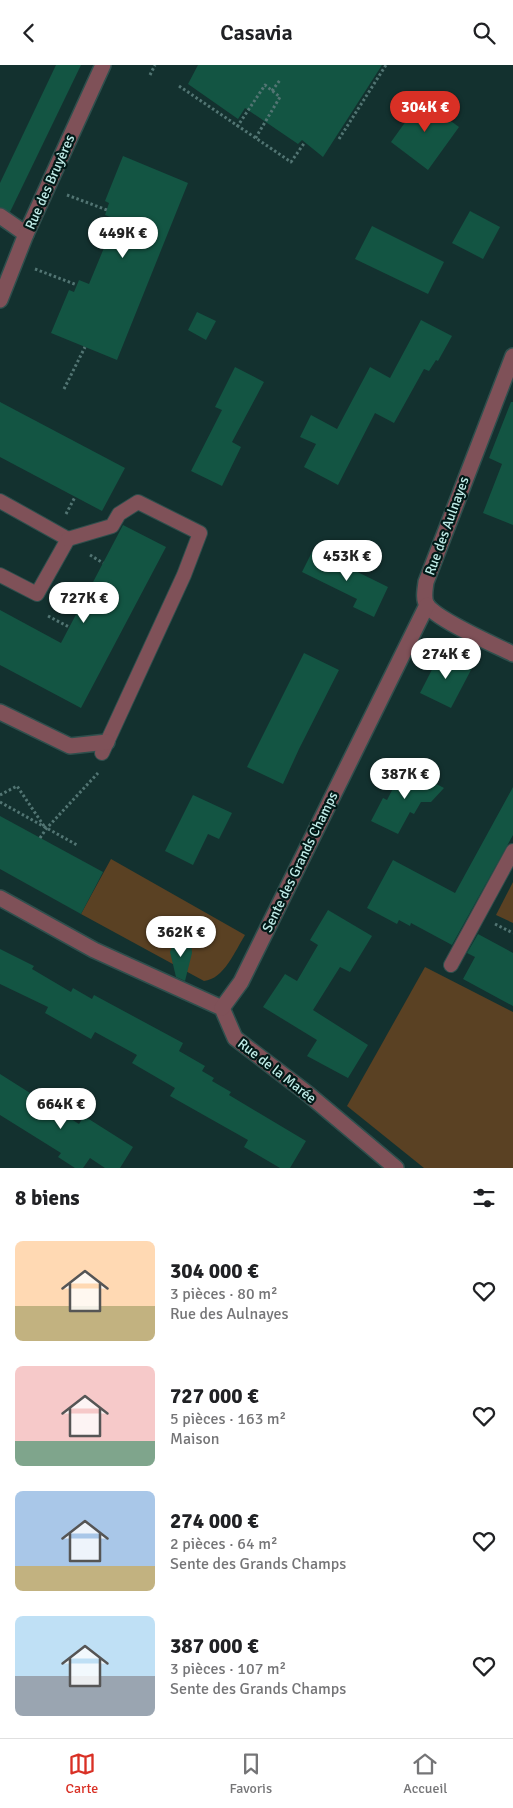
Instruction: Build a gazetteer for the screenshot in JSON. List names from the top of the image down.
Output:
{
  "streets": {
    "street": [
      "Rue des Bruyères",
      "Rue des Aulnayes",
      "Sente des Grands Champs",
      "Rue de la Marée"
    ]
  },
  "crossings": [
    ["Rue des Aulnayes", "Sente des Grands Champs"],
    ["Sente des Grands Champs", "Rue de la Marée"]
  ],
  "page": {
    "header": "Casavia",
    "price": [
      "304K €",
      "449K €",
      "453K €",
      "727K €",
      "274K €",
      "387K €",
      "362K €",
      "664K €"
    ],
    "heading": "8 biens",
    "list": [
      {
        "name": "304 000 €",
        "note": "3 pièces · 80 m² · Rue des Aulnayes"
      },
      {
        "name": "727 000 €",
        "note": "5 pièces · 163 m² · Maison"
      },
      {
        "name": "274 000 €",
        "note": "2 pièces · 64 m² · Sente des Grands Champs"
      },
      {
        "name": "387 000 €",
        "note": "3 pièces · 107 m² · Sente des Grands Champs"
      }
    ],
    "tabs": ["Carte", "Favoris", "Accueil"]
  }
}
